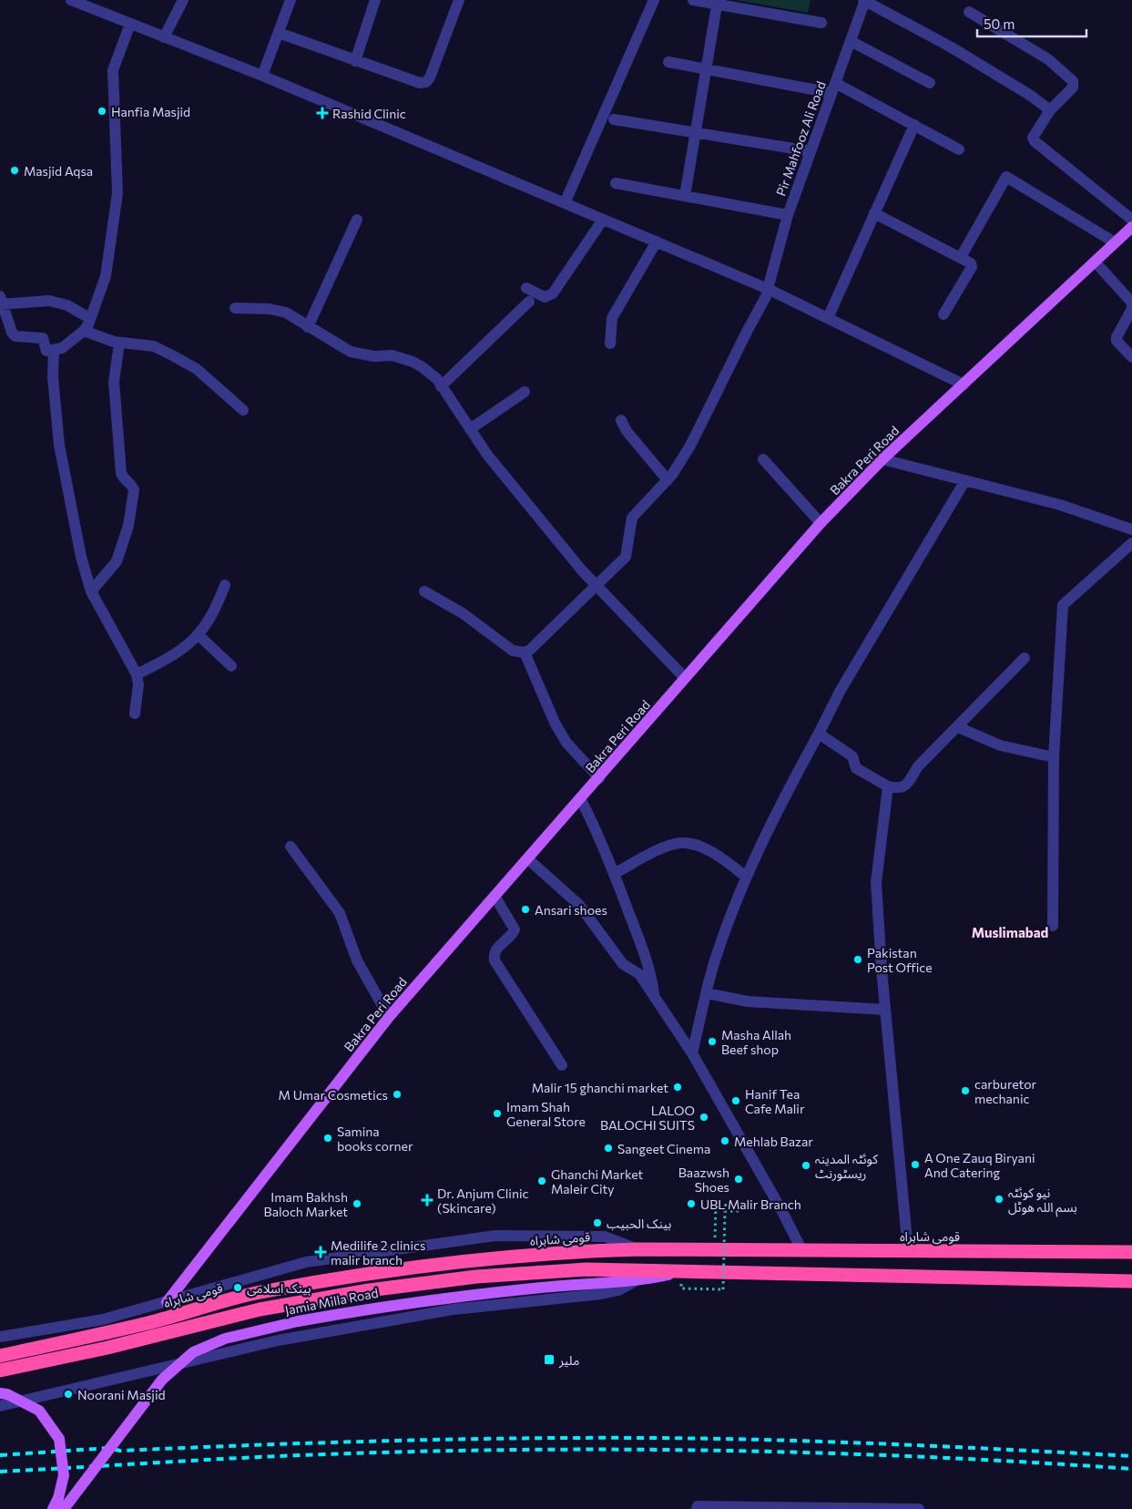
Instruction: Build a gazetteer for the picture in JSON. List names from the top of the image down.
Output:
{
  "streets": {
    "highway": ["قومی شاہراہ"],
    "main road": ["Bakra Peri Road", "Jamia Milla Road"],
    "street": ["Pir Mahfooz Ali Road"]
  },
  "districts": ["Muslimabad"],
  "places": {
    "other": [
      "Hanfia Masjid",
      "Masjid Aqsa",
      "Ansari shoes",
      "Pakistan Post Office",
      "Masha Allah Beef shop",
      "Malir 15 ghanchi market",
      "carburetor mechanic",
      "M Umar Cosmetics",
      "Hanif Tea Cafe Malir",
      "Imam Shah General Store",
      "LALOO BALOCHI SUITS",
      "Samina books corner",
      "Mehlab Bazar",
      "Sangeet Cinema",
      "A One Zauq Biryani And Catering",
      "کوئٹہ المدینہ ریسٹورنٹ",
      "Baazwsh Shoes",
      "Ghanchi Market Maleir City",
      "نیو کوئٹہ بسم اللہ ھوٹل",
      "Imam Bakhsh Baloch Market",
      "UBL Malir Branch",
      "بينک الحبيب",
      "بینک اسلامی",
      "Noorani Masjid"
    ],
    "health": ["Rashid Clinic", "Dr. Anjum Clinic (Skincare)", "Medilife 2 clinics malir branch"],
    "transit": ["ملیر"]
  },
  "scale_bar": "50 m"
}
